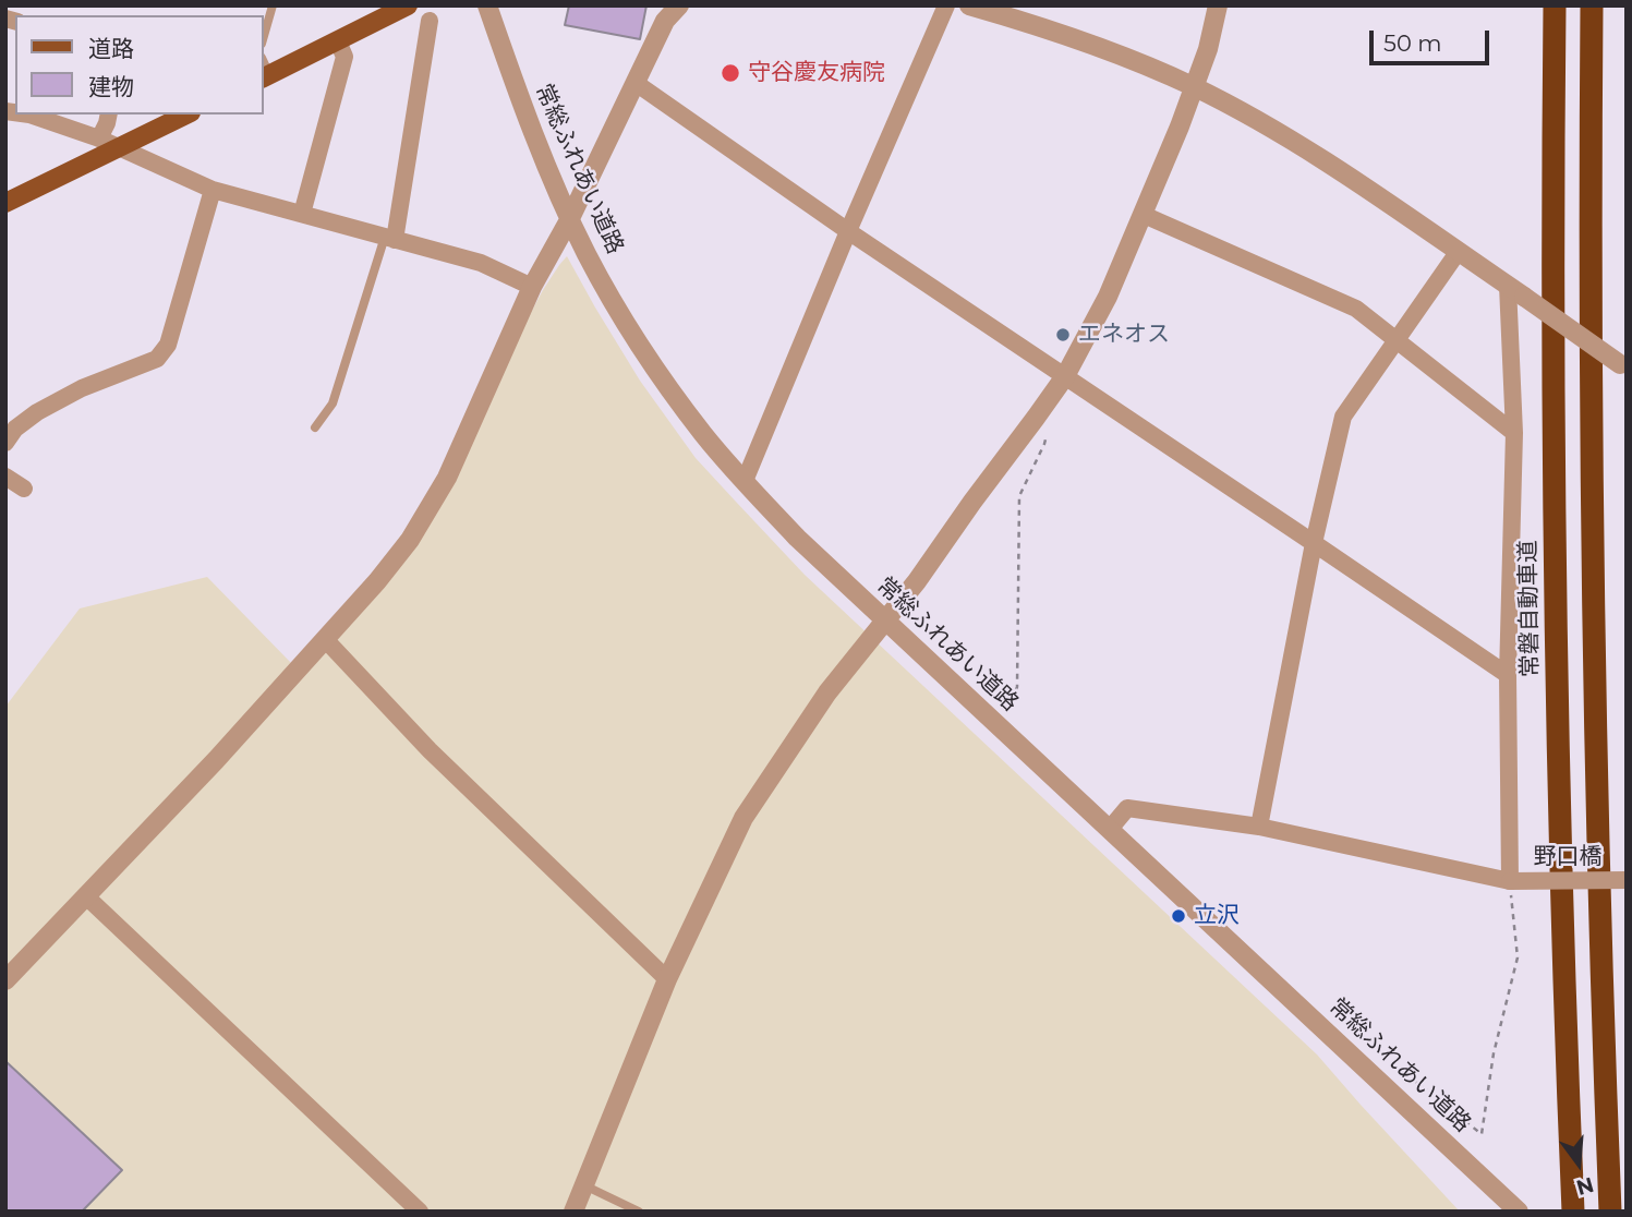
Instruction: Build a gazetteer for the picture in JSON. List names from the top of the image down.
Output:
{
  "streets": {
    "highway": ["常磐自動車道"],
    "street": ["常総ふれあい道路", "野口橋"]
  },
  "crossings": [
    ["常総ふれあい道路", "野口橋"]
  ],
  "places": ["守谷慶友病院", "エネオス", "立沢"],
  "legend": ["道路", "建物"],
  "scale_bar": "50 m",
  "north": "bottom"
}
